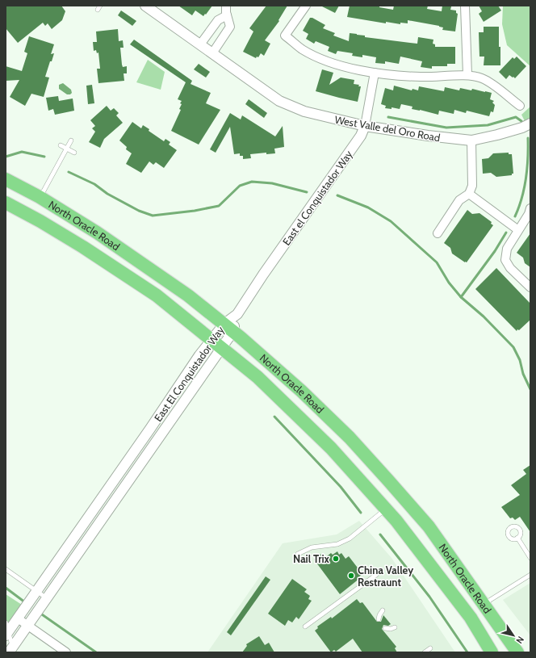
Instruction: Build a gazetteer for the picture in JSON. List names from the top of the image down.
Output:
{
  "streets": {
    "highway": ["North Oracle Road"],
    "street": ["West Valle del Oro Road", "East el Conquistador Way", "East El Conquistador Way"]
  },
  "crossings": [
    ["West Valle del Oro Road", "East el Conquistador Way"],
    ["East el Conquistador Way", "East El Conquistador Way"],
    ["North Oracle Road", "East El Conquistador Way"]
  ],
  "places": ["Nail Trix", "China Valley Restraunt"],
  "north": "bottom right"
}
